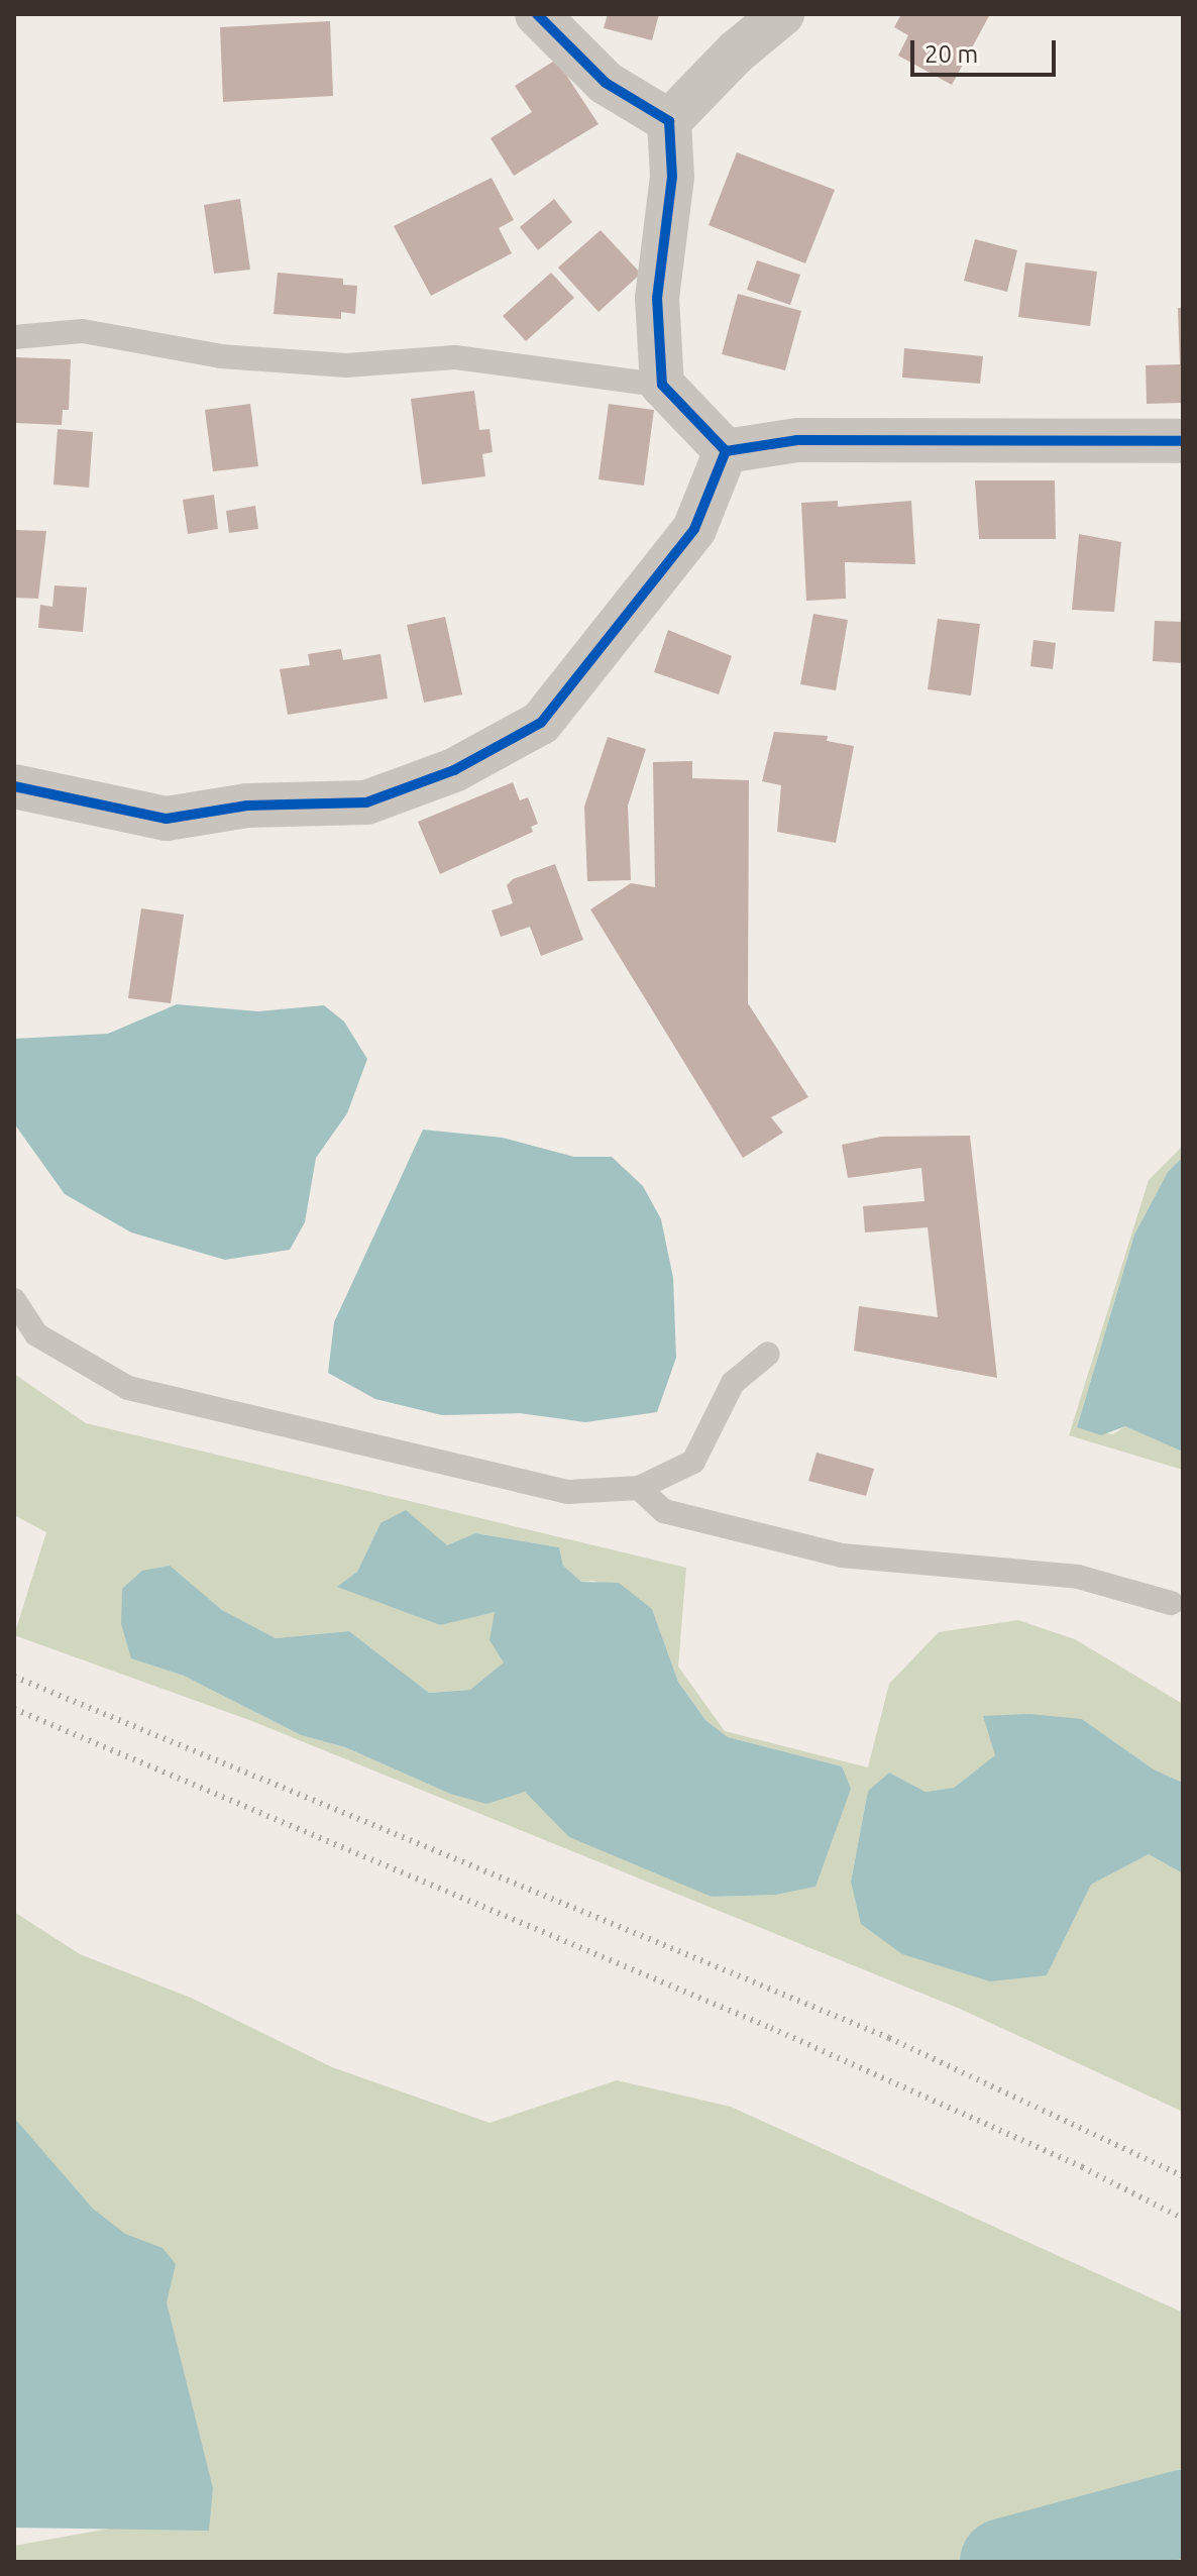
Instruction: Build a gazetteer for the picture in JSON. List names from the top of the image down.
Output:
{
  "scale_bar": "20 m"
}
